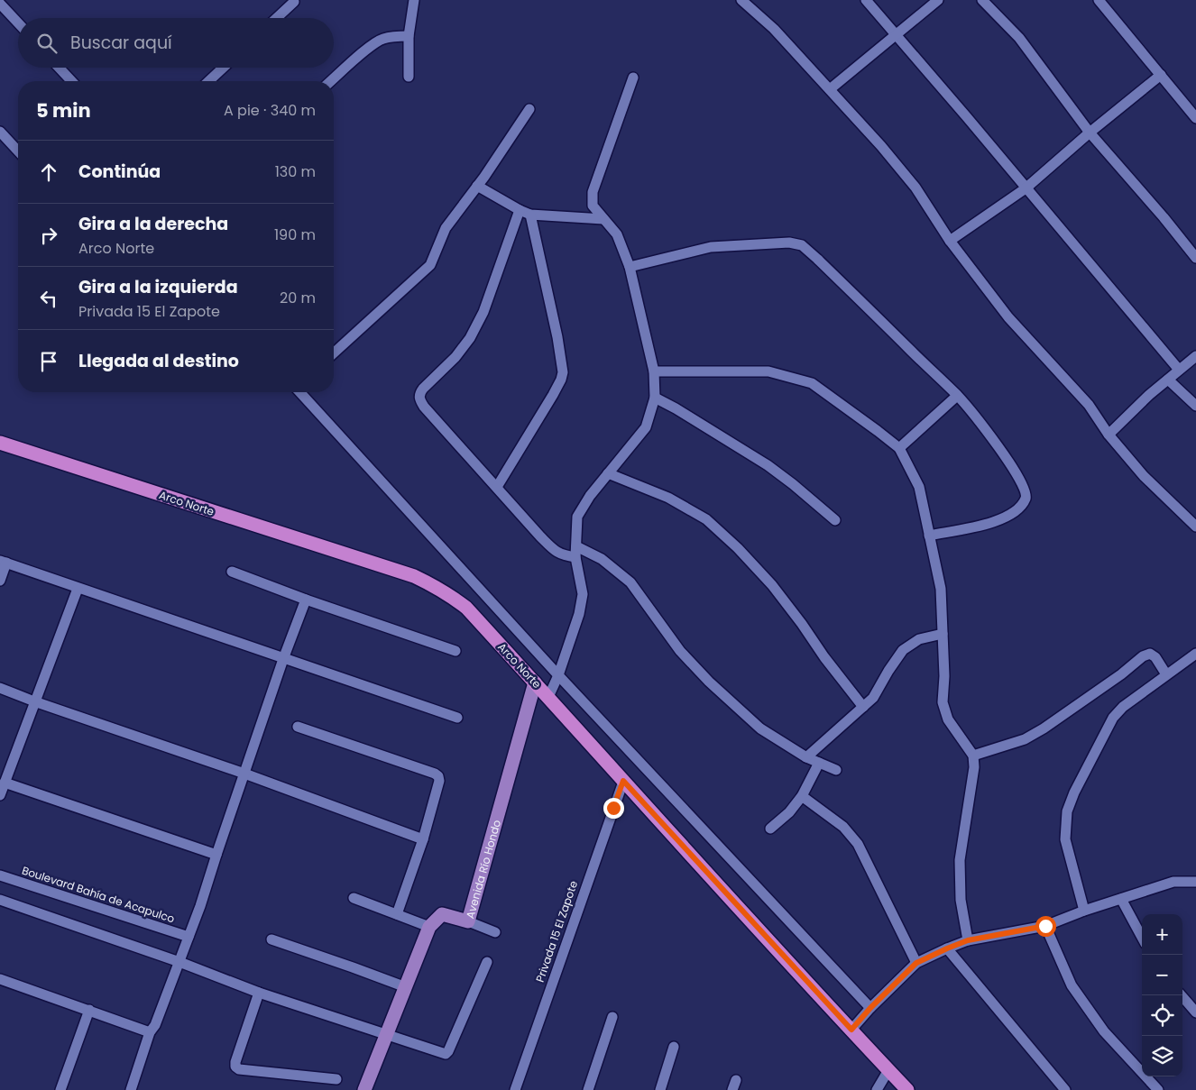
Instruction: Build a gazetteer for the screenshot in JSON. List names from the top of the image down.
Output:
{
  "streets": {
    "main road": ["Arco Norte", "Avenida Río Hondo"],
    "street": ["Boulevard Bahía de Acapulco", "Privada 15 El Zapote"]
  },
  "crossings": [
    ["Arco Norte", "Avenida Río Hondo"],
    ["Arco Norte", "Privada 15 El Zapote"]
  ],
  "page": {
    "search": "Buscar aquí",
    "heading": ["5 min", "A pie · 340 m"],
    "list": [
      ["Continúa", "130 m"],
      ["Gira a la derecha", "Arco Norte", "190 m"],
      ["Gira a la izquierda", "Privada 15 El Zapote", "20 m"],
      "Llegada al destino"
    ],
    "map_buttons": ["+", "−"]
  }
}
